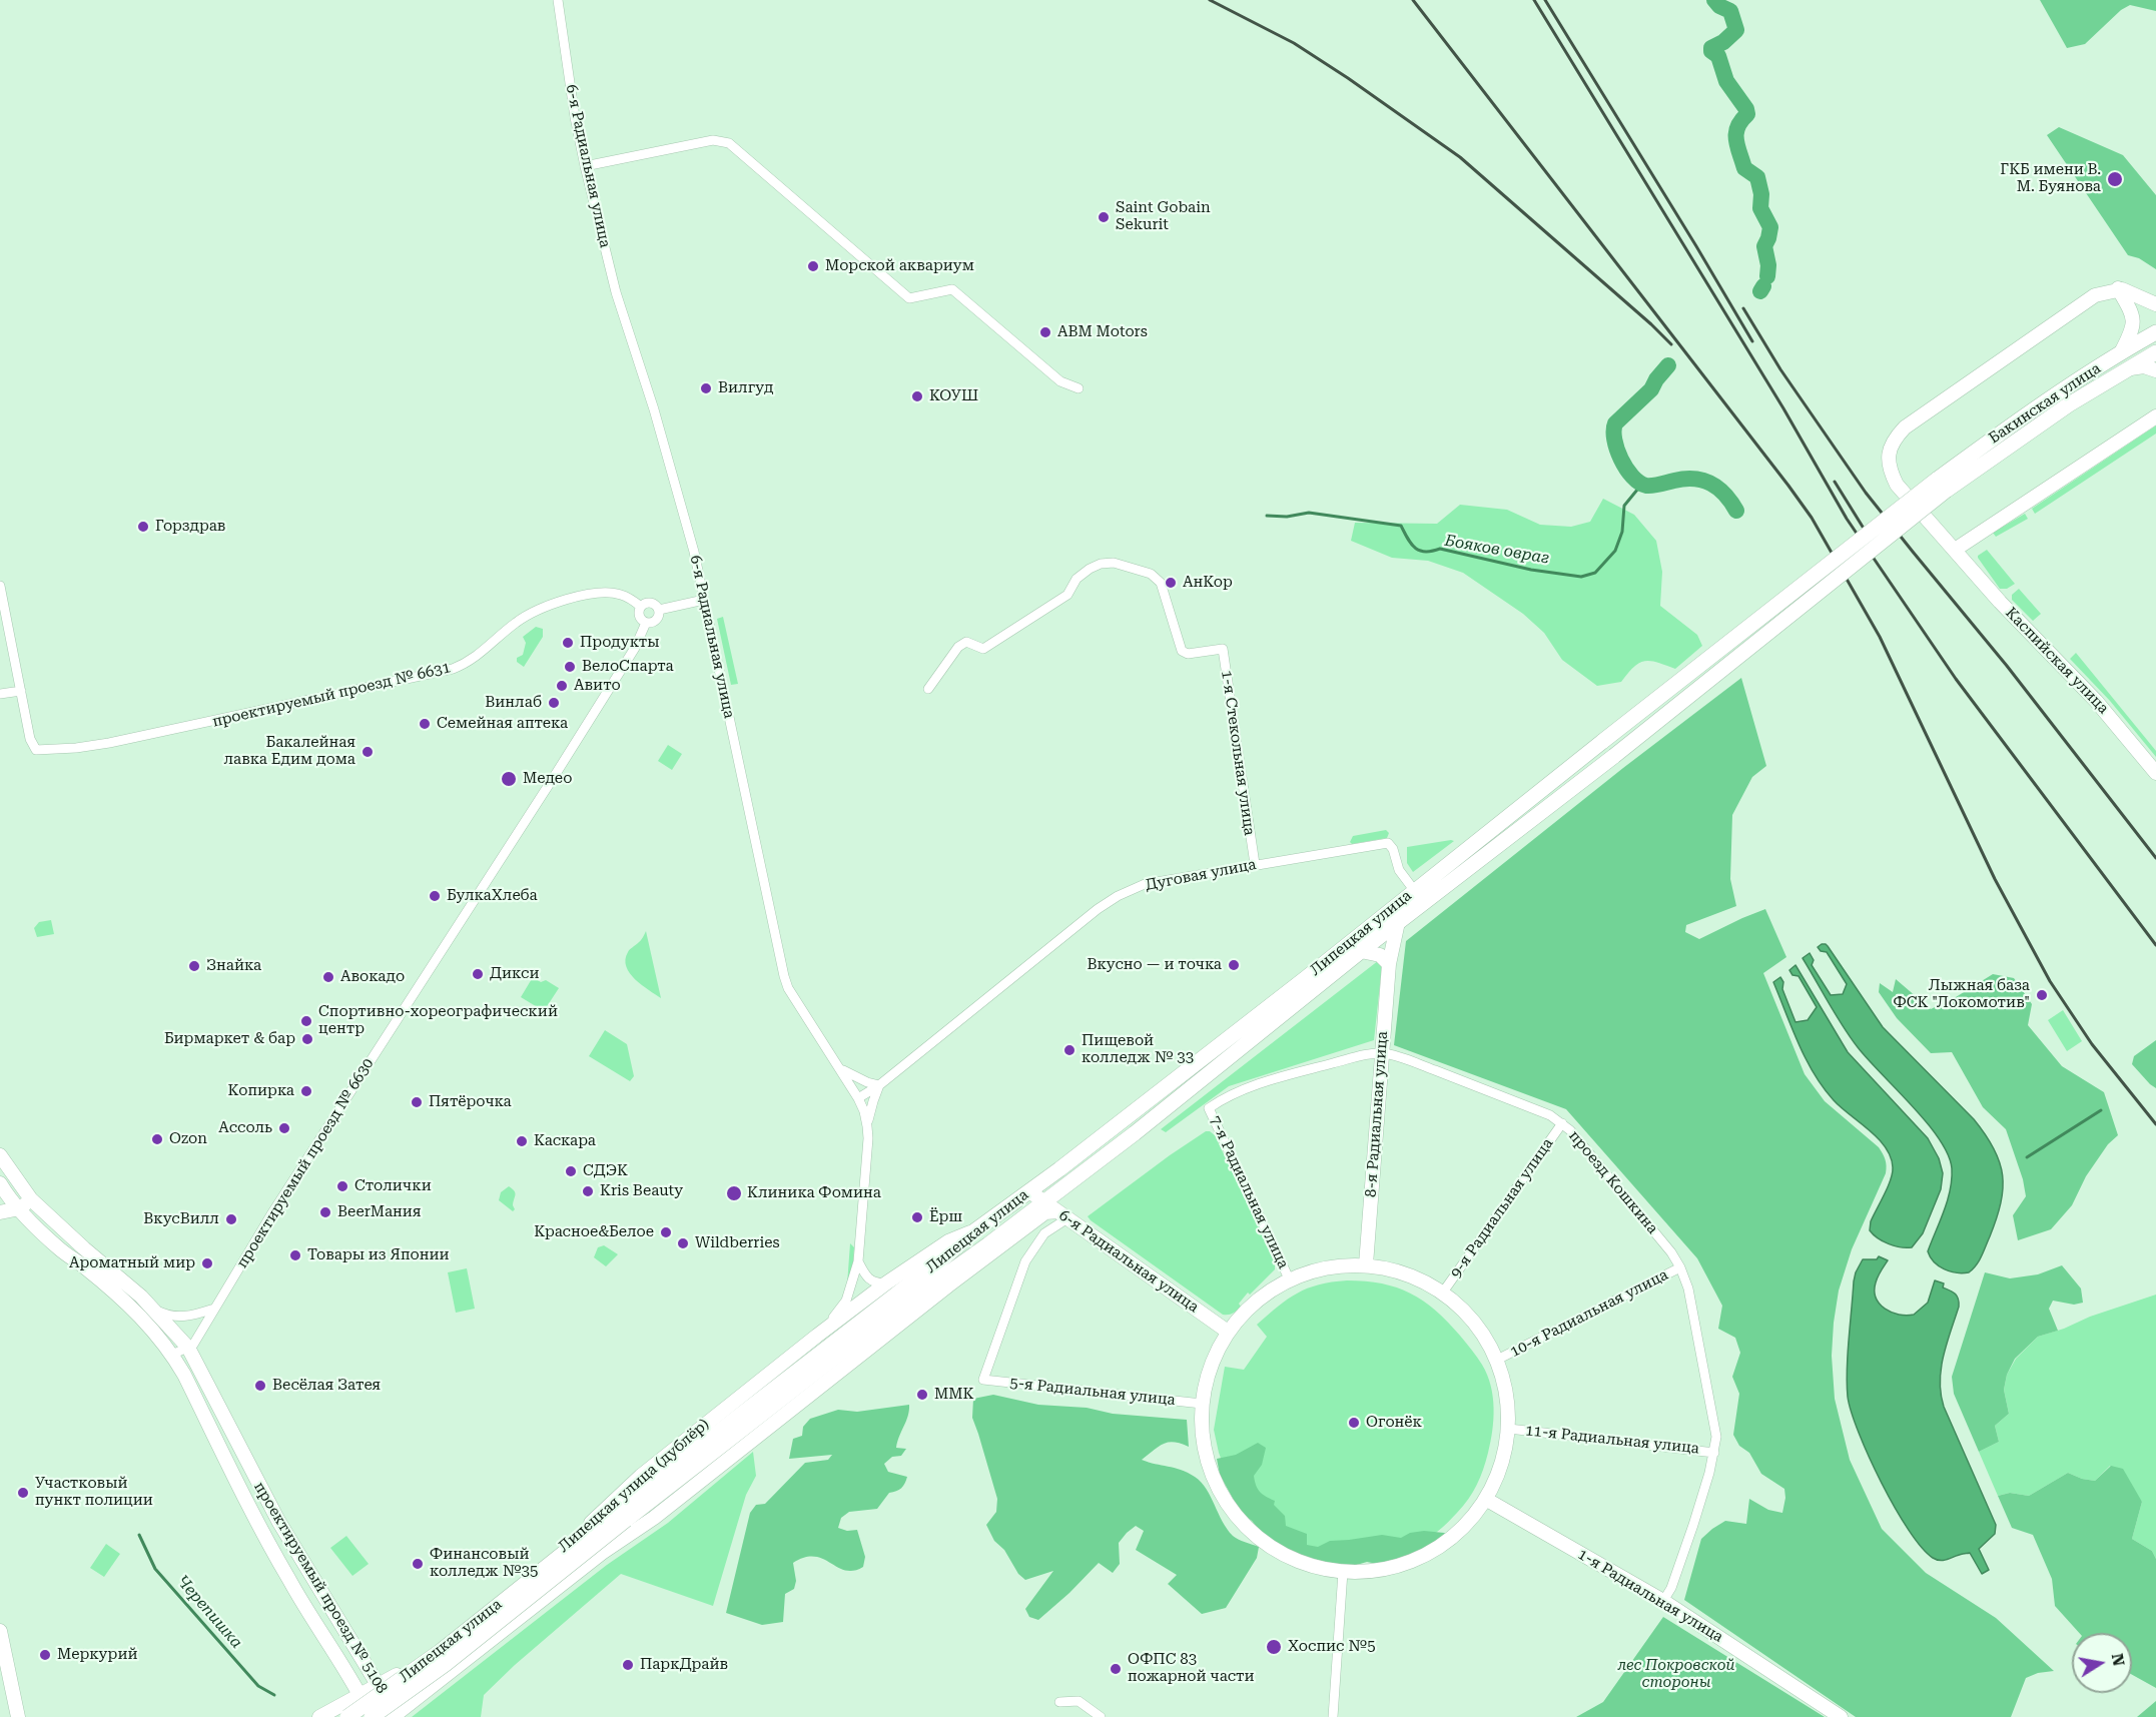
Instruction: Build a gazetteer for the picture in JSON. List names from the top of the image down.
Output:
{
  "streets": {
    "main road": [
      "6-я Радиальная улица",
      "Бакинская улица",
      "Каспийская улица",
      "Липецкая улица",
      "8-я Радиальная улица",
      "Липецкая улица (дублёр)",
      "проектируемый проезд № 5108",
      "1-я Радиальная улица"
    ],
    "street": [
      "проектируемый проезд № 6631",
      "1-я Стекольная улица",
      "Дуговая улица",
      "проектируемый проезд № 6630",
      "проезд Кошкина",
      "7-я Радиальная улица",
      "9-я Радиальная улица",
      "10-я Радиальная улица",
      "5-я Радиальная улица",
      "11-я Радиальная улица"
    ]
  },
  "crossings": [
    ["6-я Радиальная улица", "проектируемый проезд № 6631"],
    ["6-я Радиальная улица", "Дуговая улица"],
    ["6-я Радиальная улица", "Липецкая улица"],
    ["6-я Радиальная улица", "5-я Радиальная улица"],
    ["6-я Радиальная улица", "Липецкая улица (дублёр)"],
    ["Бакинская улица", "Липецкая улица"],
    ["проектируемый проезд № 6631", "проектируемый проезд № 6630"],
    ["1-я Стекольная улица", "Дуговая улица"],
    ["Дуговая улица", "Липецкая улица"],
    ["Липецкая улица", "8-я Радиальная улица"],
    ["Липецкая улица", "Липецкая улица (дублёр)"],
    ["Липецкая улица", "проектируемый проезд № 5108"],
    ["8-я Радиальная улица", "проезд Кошкина"],
    ["проектируемый проезд № 6630", "проектируемый проезд № 5108"],
    ["проезд Кошкина", "7-я Радиальная улица"],
    ["проезд Кошкина", "9-я Радиальная улица"],
    ["проезд Кошкина", "10-я Радиальная улица"],
    ["проезд Кошкина", "11-я Радиальная улица"],
    ["проезд Кошкина", "1-я Радиальная улица"],
    ["5-я Радиальная улица", "Липецкая улица (дублёр)"],
    ["Липецкая улица (дублёр)", "проектируемый проезд № 5108"]
  ],
  "water": ["Бояков овраг", "Черепишка"],
  "parks": ["лес Покровской стороны"],
  "places": [
    "ГКБ имени В. М. Буянова",
    "Saint Gobain Sekurit",
    "Морской аквариум",
    "ABM Motors",
    "Вилгуд",
    "КОУШ",
    "Горздрав",
    "АнКор",
    "Продукты",
    "ВелоСпарта",
    "Авито",
    "Винлаб",
    "Семейная аптека",
    "Бакалейная лавка Едим дома",
    "Медео",
    "БулкаХлеба",
    "Вкусно — и точка",
    "Знайка",
    "Дикси",
    "Авокадо",
    "Лыжная база ФСК \"Локомотив\"",
    "Спортивно-хореографический центр",
    "Бирмаркет & бар",
    "Пищевой колледж № 33",
    "Копирка",
    "Пятёрочка",
    "Ассоль",
    "Ozon",
    "Каскара",
    "СДЭК",
    "Столички",
    "Kris Beauty",
    "Клиника Фомина",
    "BeerМания",
    "Ёрш",
    "ВкусВилл",
    "Красное&Белое",
    "Wildberries",
    "Товары из Японии",
    "Ароматный мир",
    "Весёлая Затея",
    "ММК",
    "Огонёк",
    "Участковый пункт полиции",
    "Финансовый колледж №35",
    "Хоспис №5",
    "Меркурий",
    "ПаркДрайв",
    "ОФПС 83 пожарной части"
  ],
  "north": "right"
}
